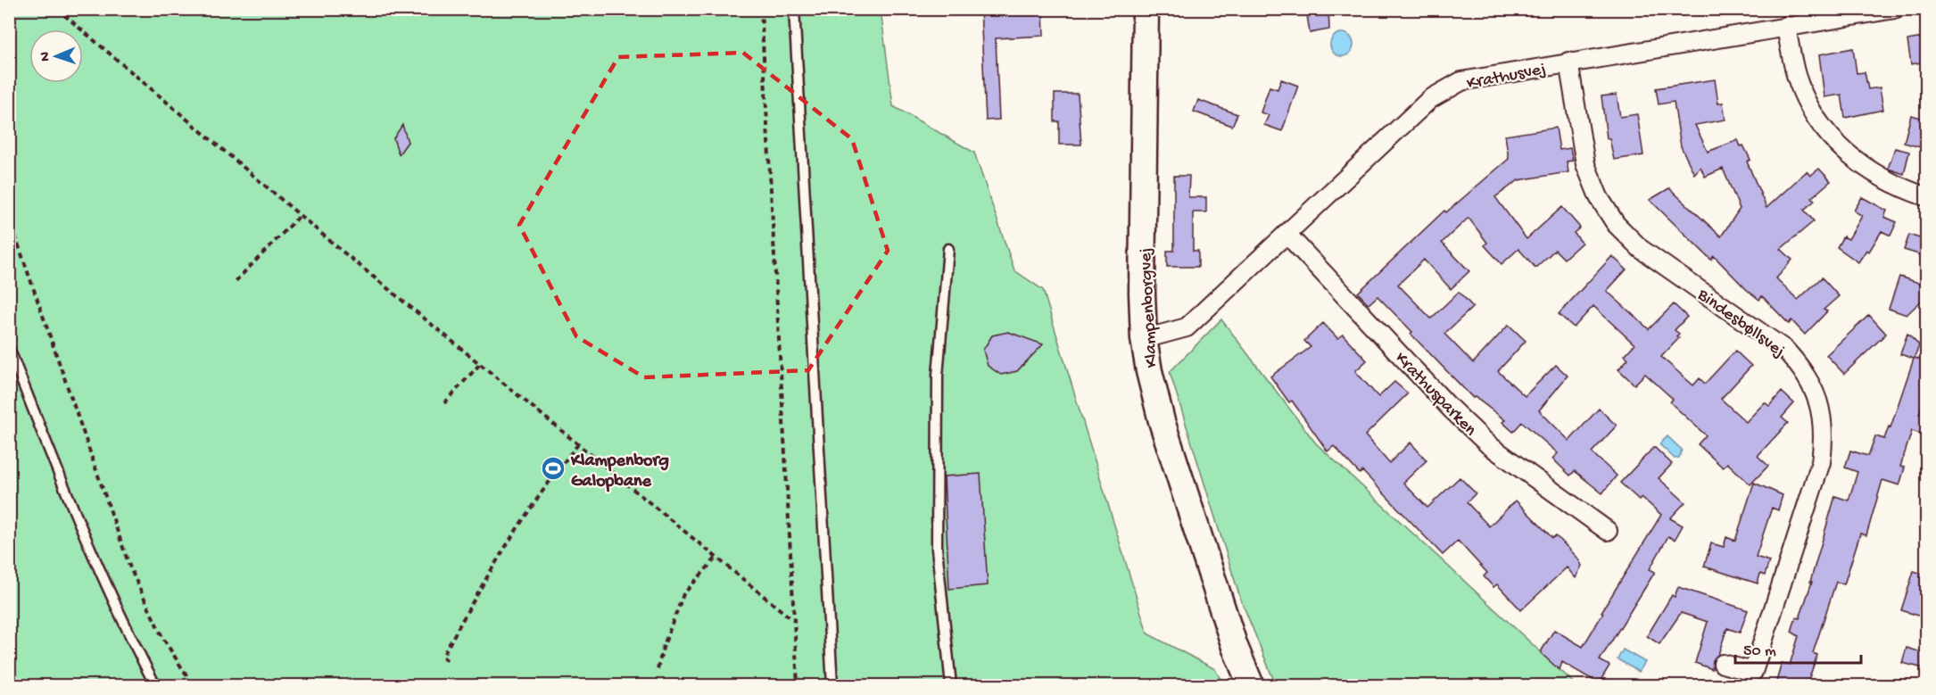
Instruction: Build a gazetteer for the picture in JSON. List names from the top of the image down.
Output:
{
  "streets": {
    "street": [
      "Krathusvej",
      "Klampenborgvej",
      "Bindesbøllsvej",
      "Krathusparken"
    ]
  },
  "crossings": [
    ["Krathusvej", "Klampenborgvej"],
    ["Krathusvej", "Bindesbøllsvej"],
    ["Krathusvej", "Krathusparken"]
  ],
  "places": {
    "sports": ["Klampenborg Galopbane"]
  },
  "scale_bar": "50 m",
  "north": "left"
}
